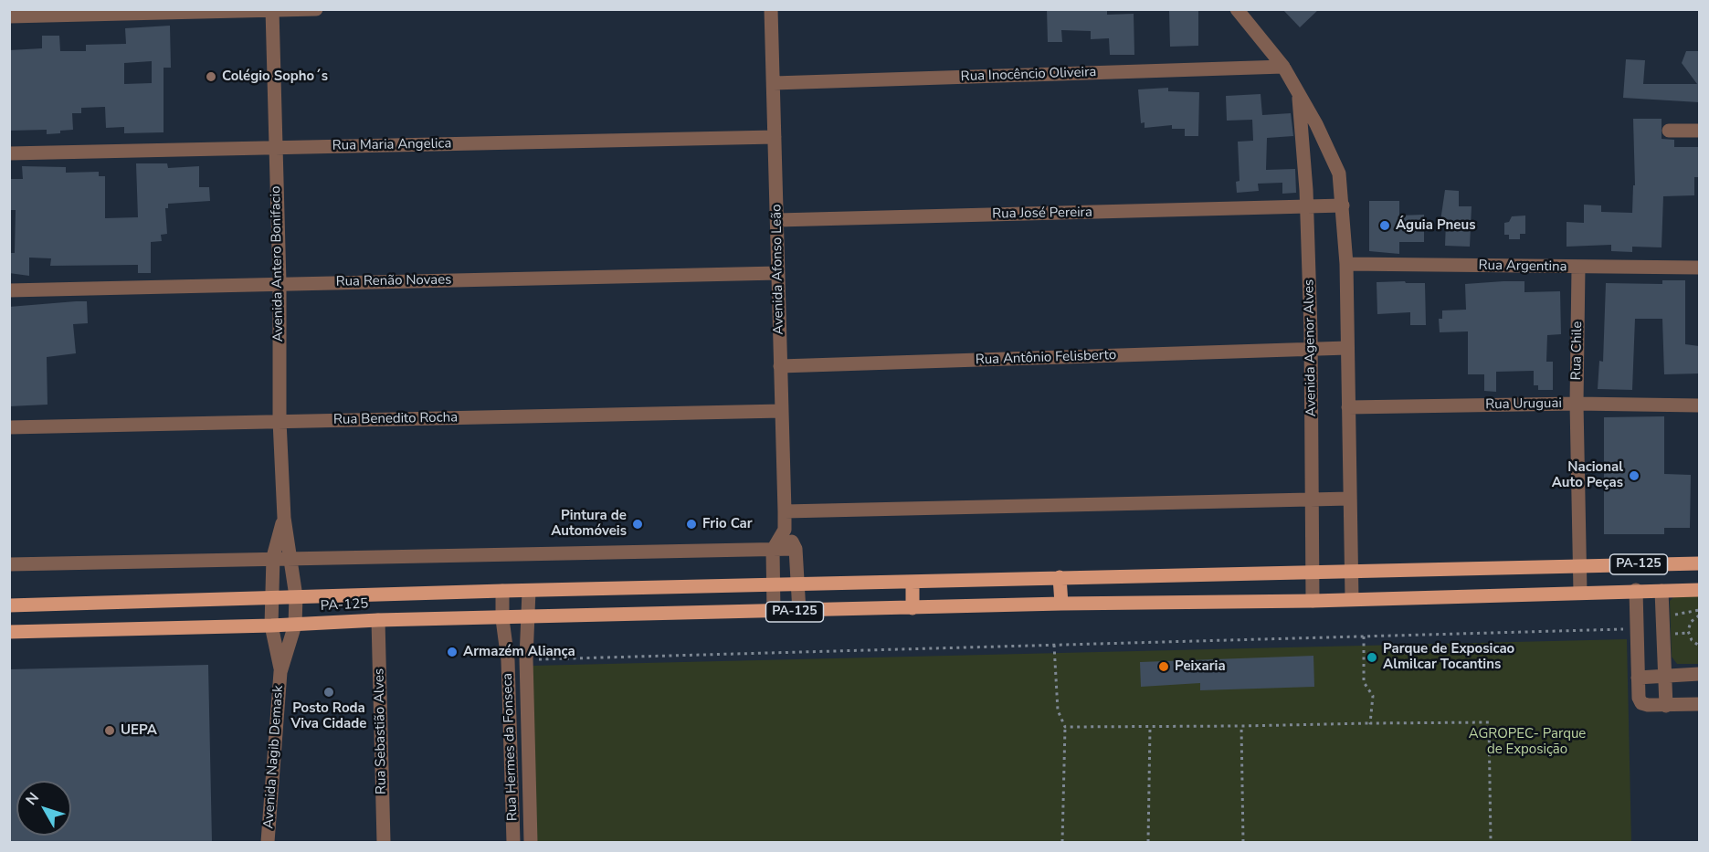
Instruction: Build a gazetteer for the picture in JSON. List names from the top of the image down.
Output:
{
  "streets": {
    "main road": ["PA-125"],
    "street": [
      "Rua Inocêncio Oliveira",
      "Rua Maria Angelica",
      "Rua José Pereira",
      "Avenida Antero Bonifacio",
      "Rua Argentina",
      "Avenida Afonso Leão",
      "Rua Renão Novaes",
      "Avenida Agenor Alves",
      "Rua Chile",
      "Rua Antônio Felisberto",
      "Rua Uruguai",
      "Rua Benedito Rocha",
      "Rua Sebastião Alves",
      "Rua Hermes da Fonseca",
      "Avenida Nagib Demask"
    ]
  },
  "crossings": [
    ["Rua Inocêncio Oliveira", "Avenida Afonso Leão"],
    ["Rua Maria Angelica", "Avenida Antero Bonifacio"],
    ["Rua Maria Angelica", "Avenida Afonso Leão"],
    ["Rua José Pereira", "Avenida Afonso Leão"],
    ["Rua José Pereira", "Avenida Agenor Alves"],
    ["Avenida Antero Bonifacio", "Rua Renão Novaes"],
    ["Avenida Antero Bonifacio", "Rua Benedito Rocha"],
    ["Avenida Antero Bonifacio", "PA-125"],
    ["Avenida Antero Bonifacio", "Avenida Nagib Demask"],
    ["Rua Argentina", "Rua Chile"],
    ["Avenida Afonso Leão", "Rua Renão Novaes"],
    ["Avenida Afonso Leão", "Rua Antônio Felisberto"],
    ["Avenida Afonso Leão", "Rua Benedito Rocha"],
    ["Avenida Afonso Leão", "PA-125"],
    ["Avenida Agenor Alves", "Rua Antônio Felisberto"],
    ["Avenida Agenor Alves", "PA-125"],
    ["Rua Chile", "Rua Uruguai"],
    ["Rua Chile", "PA-125"],
    ["PA-125", "Rua Sebastião Alves"],
    ["PA-125", "Rua Hermes da Fonseca"],
    ["PA-125", "Avenida Nagib Demask"]
  ],
  "parks": ["AGROPEC- Parque de Exposição"],
  "places": [
    "Colégio Sopho´s",
    "Águia Pneus",
    "Nacional Auto Peças",
    "Pintura de Automóveis",
    "Frio Car",
    "Armazém Aliança",
    "Parque de Exposicao Almilcar Tocantins",
    "Peixaria",
    "Posto Roda Viva Cidade",
    "UEPA"
  ],
  "north": "top left"
}
